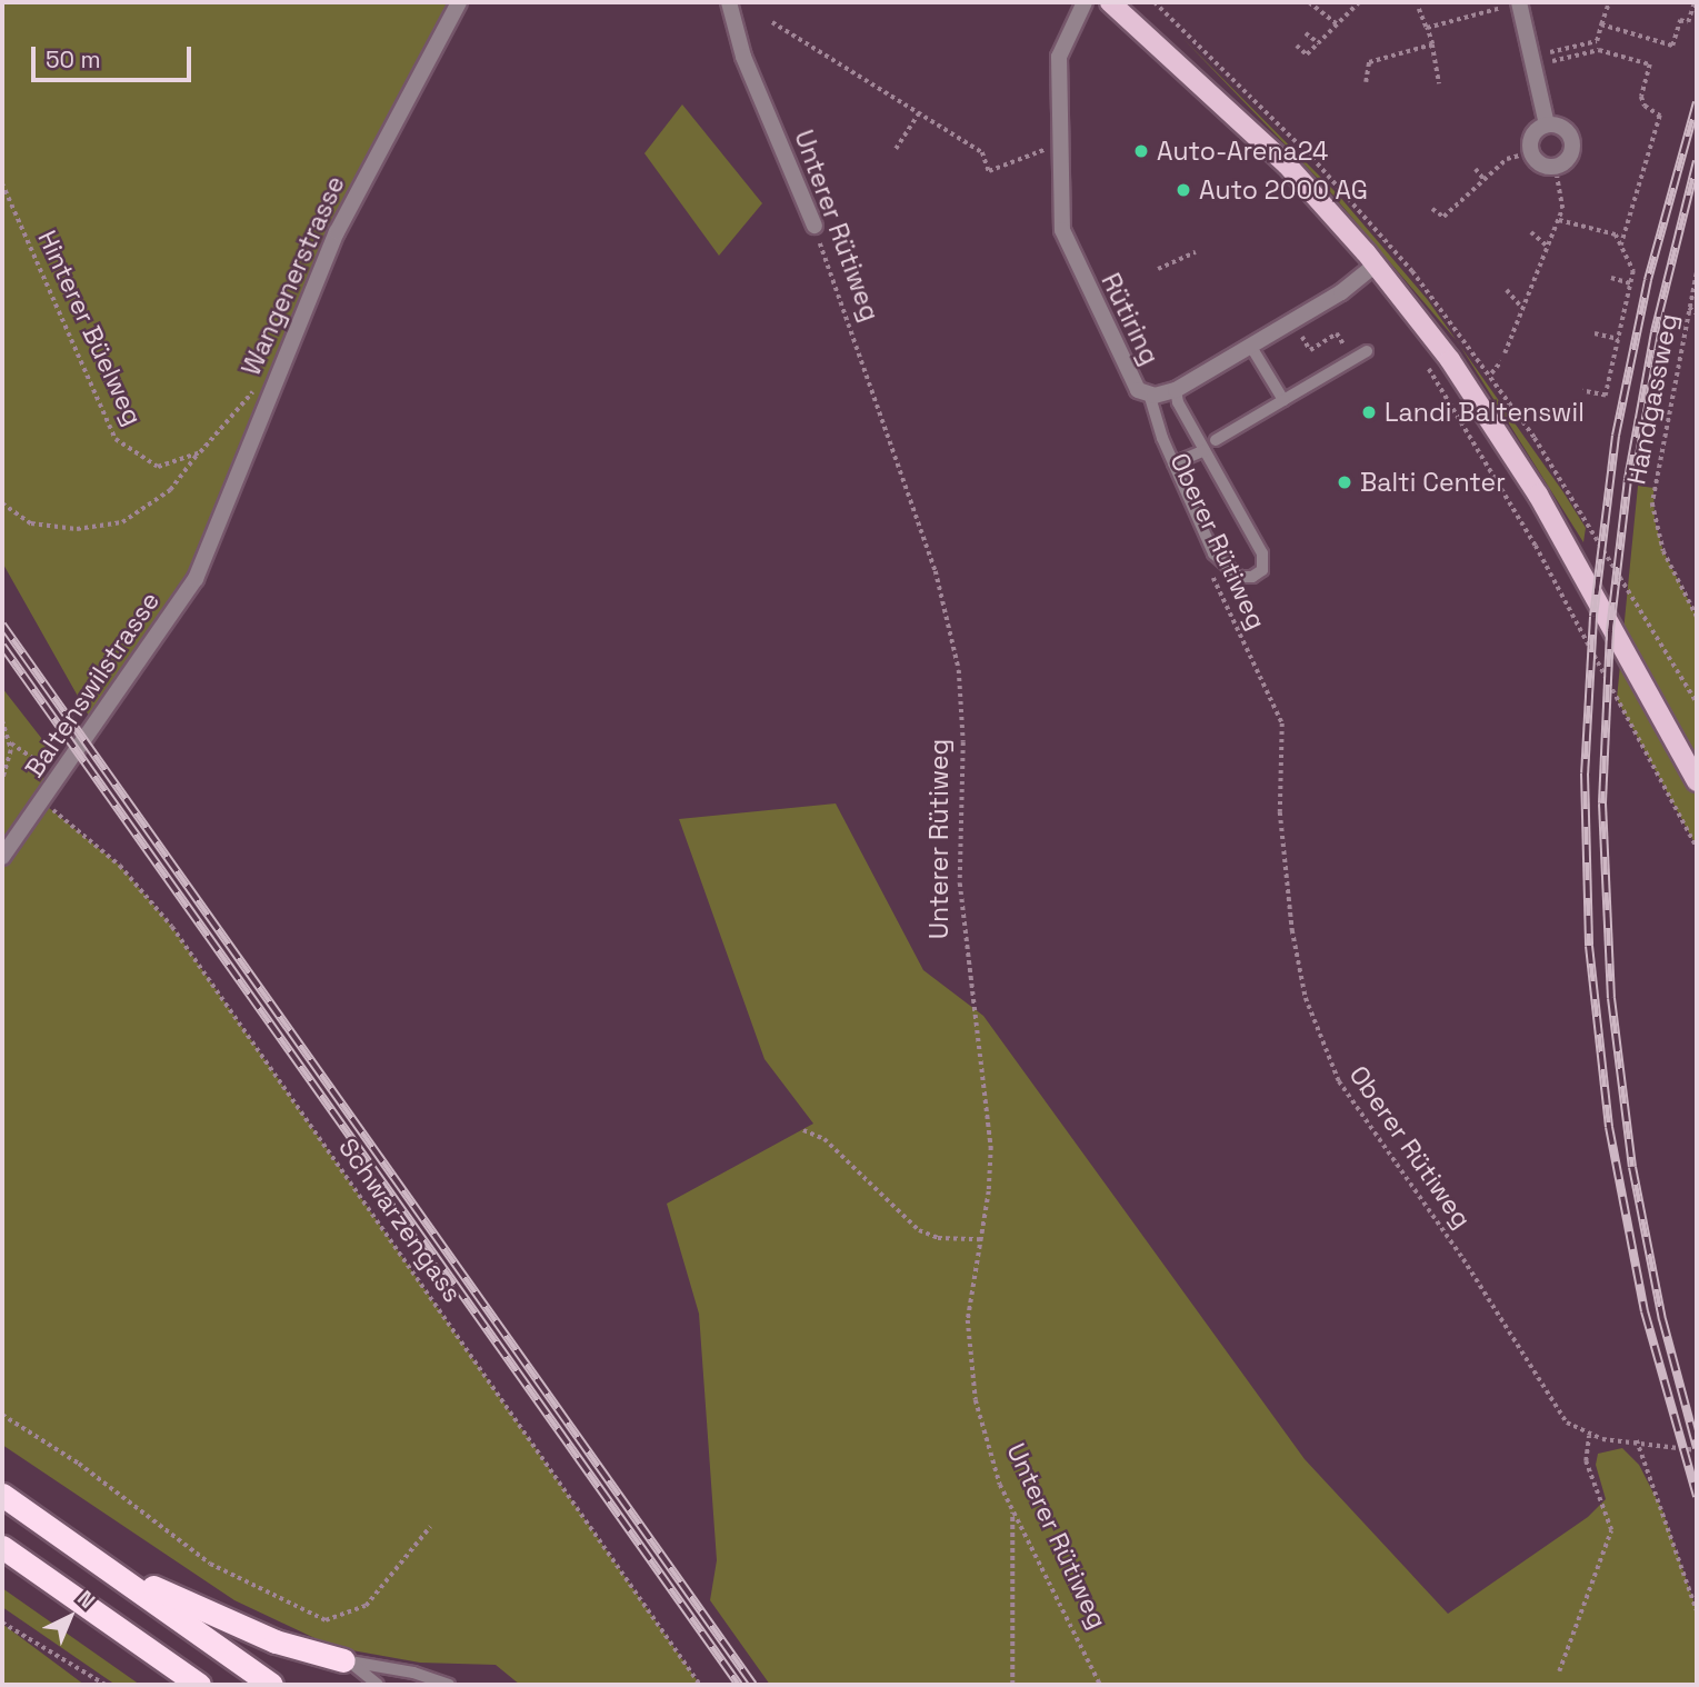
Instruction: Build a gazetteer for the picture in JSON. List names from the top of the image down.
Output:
{
  "streets": {
    "street": [
      "Unterer Rütiweg",
      "Wangenerstrasse",
      "Rütiring",
      "Baltenswilstrasse"
    ],
    "path": [
      "Hinterer Büelweg",
      "Handgassweg",
      "Oberer Rütiweg",
      "Schwarzengass"
    ]
  },
  "crossings": [
    ["Wangenerstrasse", "Baltenswilstrasse"],
    ["Baltenswilstrasse", "Schwarzengass"]
  ],
  "places": [
    "Auto-Arena24",
    "Auto 2000 AG",
    "Landi Baltenswil",
    "Balti Center"
  ],
  "scale_bar": "50 m",
  "north": "top right"
}
